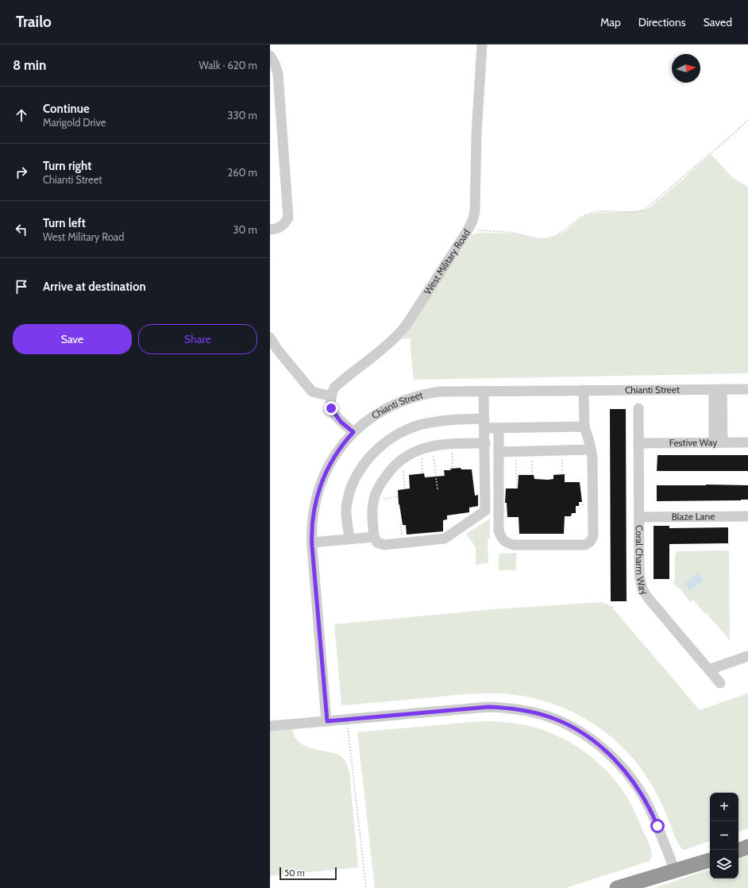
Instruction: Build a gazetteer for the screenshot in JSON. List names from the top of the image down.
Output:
{
  "streets": {
    "street": [
      "West Military Road",
      "Chianti Street",
      "Festive Way",
      "Blaze Lane",
      "Coral Charm Way"
    ]
  },
  "crossings": [
    ["Festive Way", "Coral Charm Way"],
    ["Blaze Lane", "Coral Charm Way"]
  ],
  "scale_bar": "50 m",
  "north": "right",
  "page": {
    "header": "Trailo",
    "nav": ["Map", "Directions", "Saved"],
    "heading": ["8 min", "Walk · 620 m"],
    "list": [
      ["Continue", "Marigold Drive", "330 m"],
      ["Turn right", "Chianti Street", "260 m"],
      ["Turn left", "West Military Road", "30 m"],
      "Arrive at destination"
    ],
    "buttons": ["Save", "Share"],
    "map_buttons": ["+", "−"],
    "scale": "50 m"
  }
}
